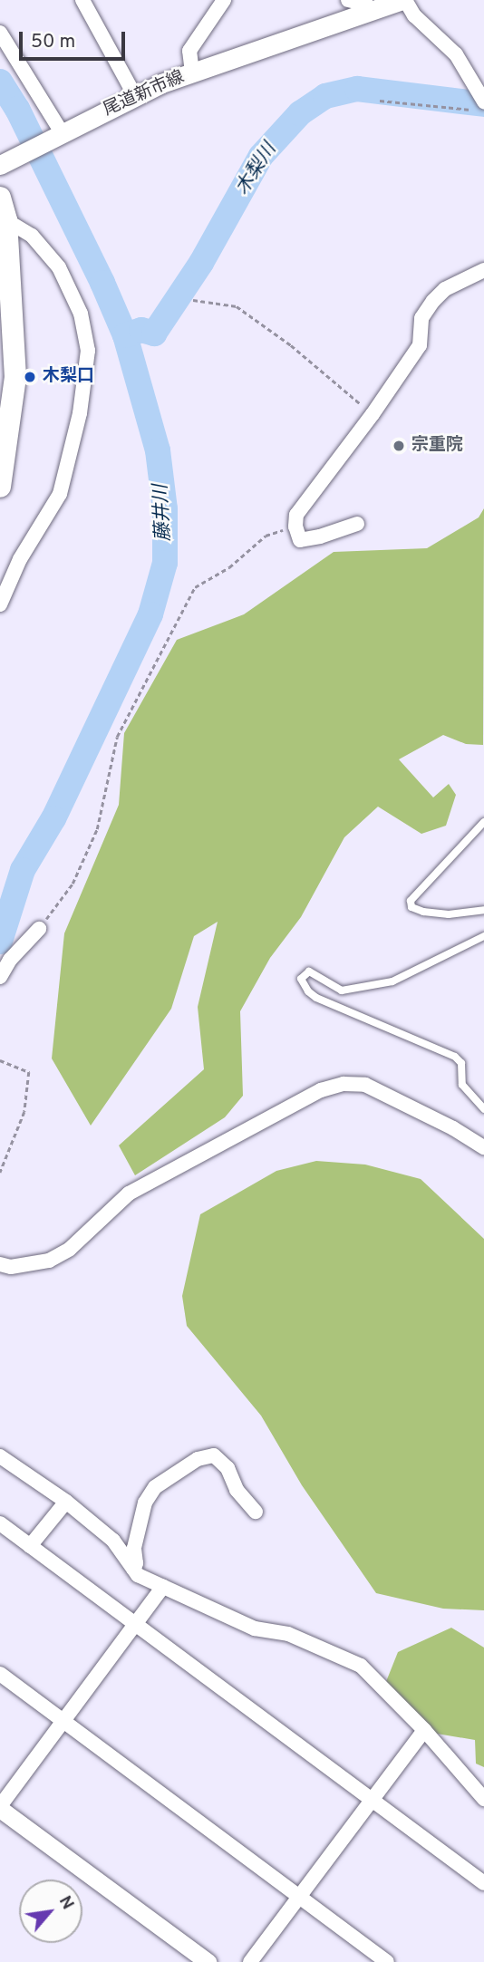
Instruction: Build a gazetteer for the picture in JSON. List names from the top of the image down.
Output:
{
  "streets": {
    "main road": ["尾道新市線"]
  },
  "water": ["木梨川", "藤井川"],
  "places": ["木梨口", "宗重院"],
  "scale_bar": "50 m",
  "north": "top right"
}
